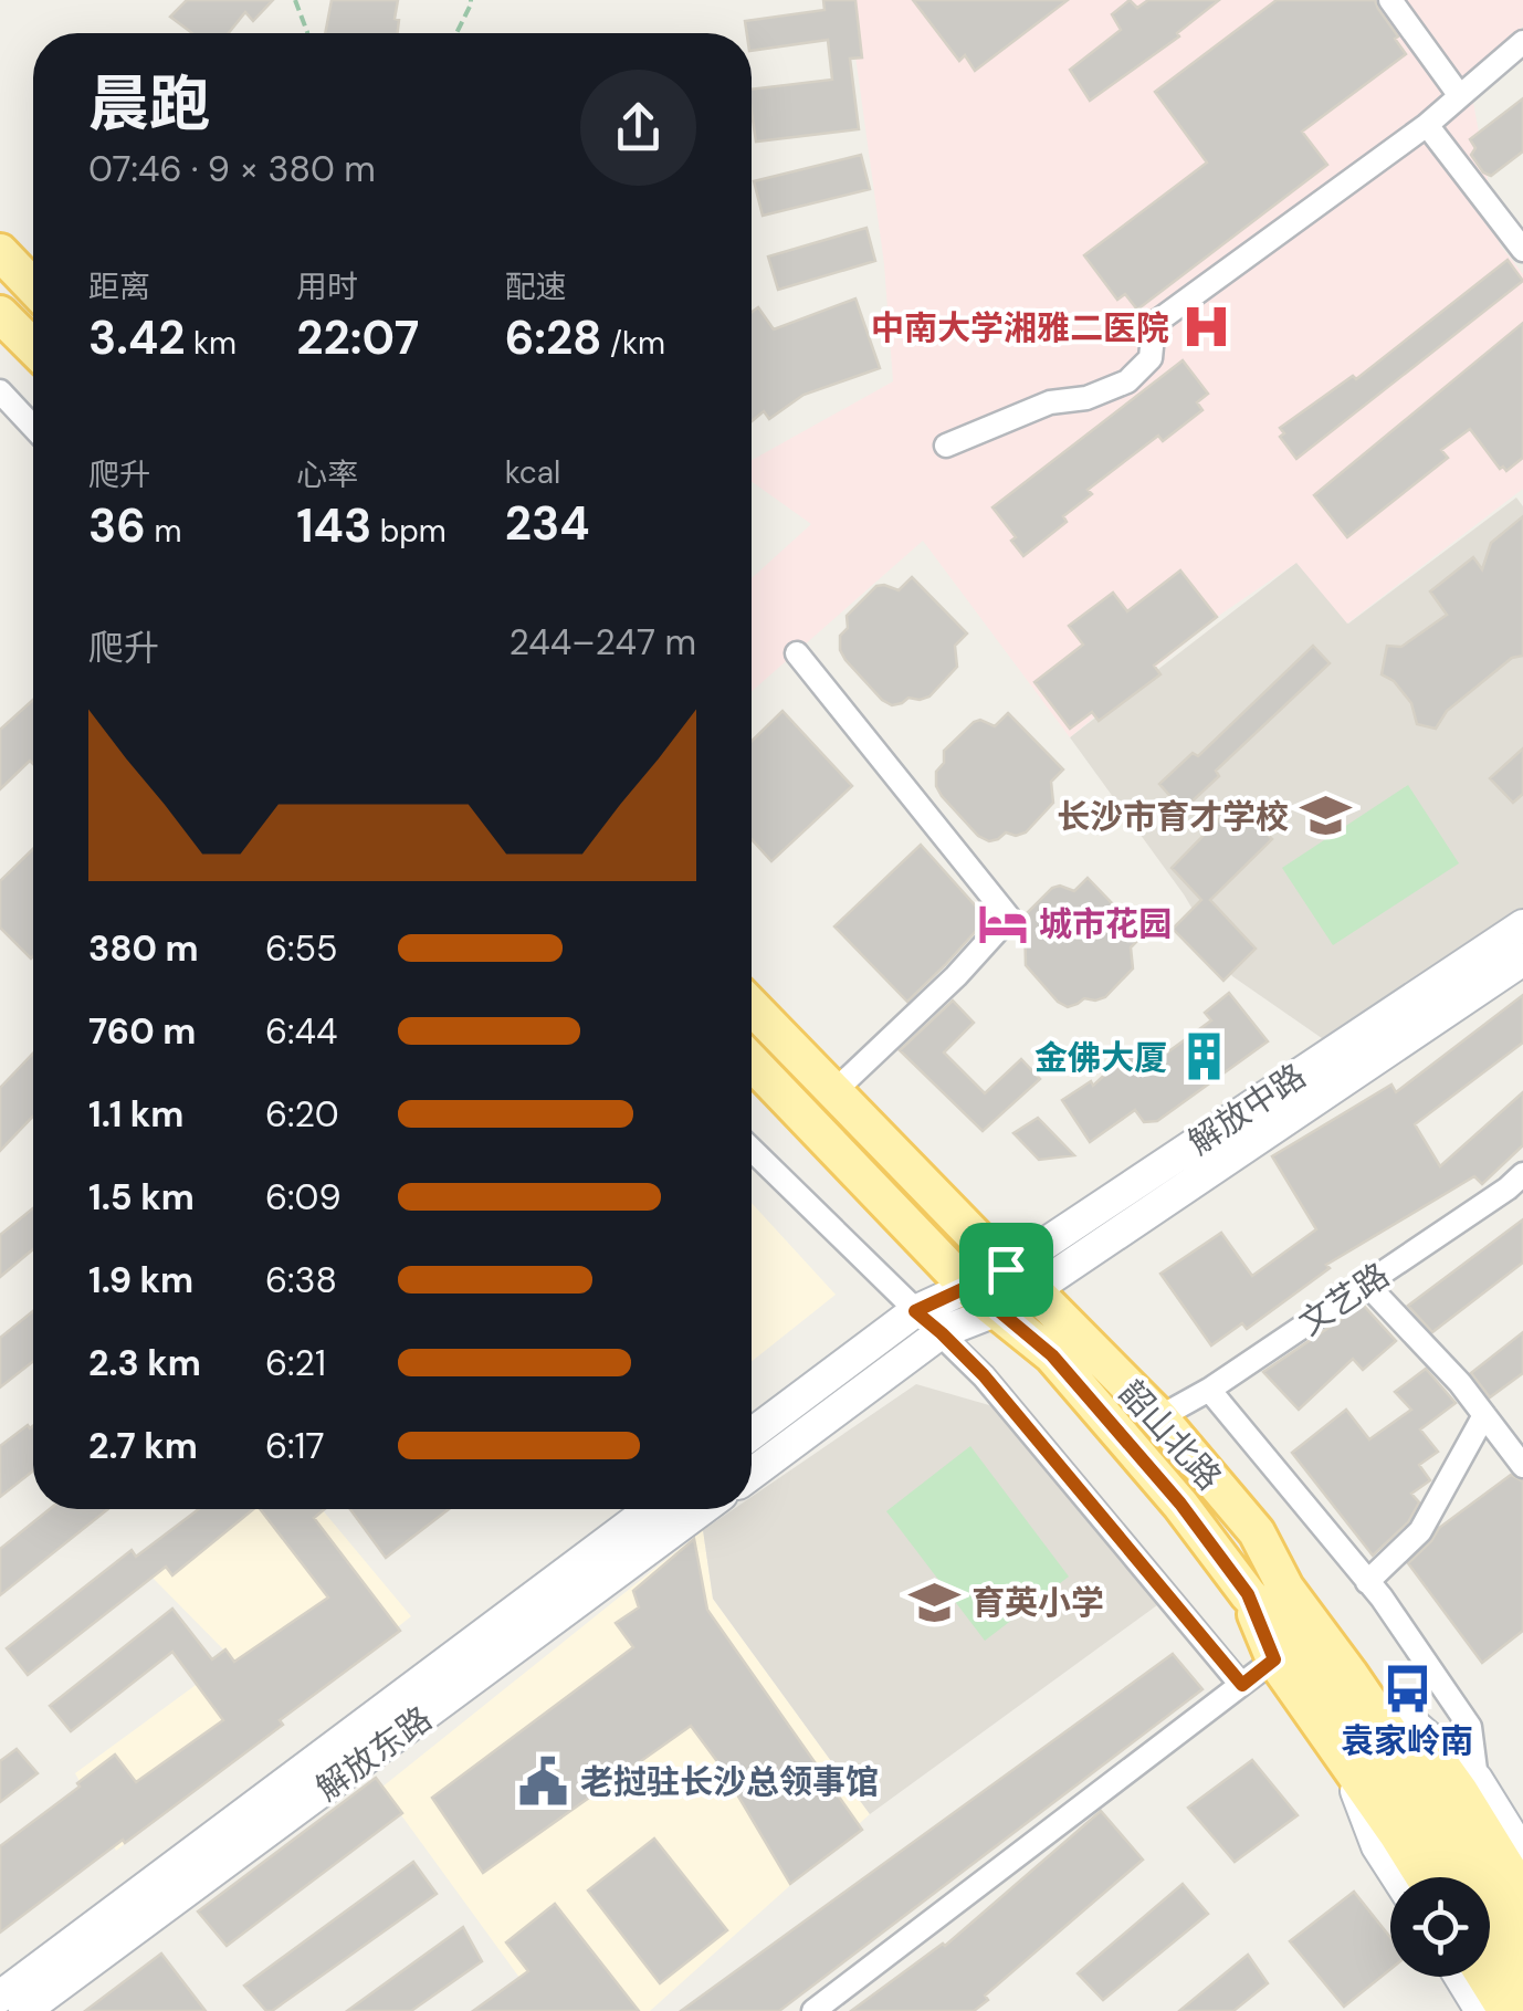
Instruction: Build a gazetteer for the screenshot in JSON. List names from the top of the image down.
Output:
{
  "streets": {
    "main road": ["解放中路", "韶山北路", "解放东路"],
    "street": ["文艺路"]
  },
  "crossings": [
    ["解放中路", "韶山北路"],
    ["文艺路", "韶山北路"]
  ],
  "places": {
    "hospital": ["中南大学湘雅二医院"],
    "school or university": ["长沙市育才学校", "育英小学"],
    "hotel": ["城市花园"],
    "building": ["金佛大厦"],
    "bus stop": ["袁家岭南"],
    "public building": ["老挝驻长沙总领事馆"]
  },
  "page": {
    "heading": ["晨跑", "07:46 · 9 × 380 m"],
    "stats": [
      ["距离", "3.42 km"],
      ["用时", "22:07"],
      ["配速", "6:28 /km"],
      ["爬升", "36 m"],
      ["心率", "143 bpm"],
      ["kcal", "234"]
    ],
    "chart": ["爬升", "244–247 m"],
    "list": [
      {
        "name": "380 m",
        "note": "6:55"
      },
      {
        "name": "760 m",
        "note": "6:44"
      },
      {
        "name": "1.1 km",
        "note": "6:20"
      },
      {
        "name": "1.5 km",
        "note": "6:09"
      },
      {
        "name": "1.9 km",
        "note": "6:38"
      },
      {
        "name": "2.3 km",
        "note": "6:21"
      },
      {
        "name": "2.7 km",
        "note": "6:17"
      }
    ]
  }
}
